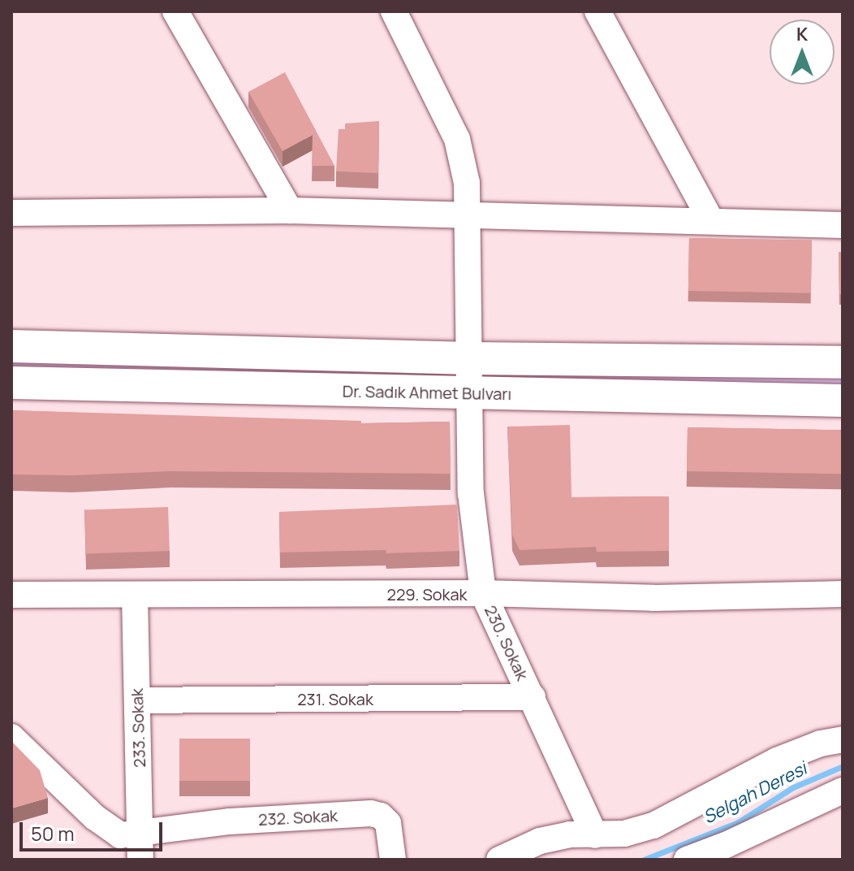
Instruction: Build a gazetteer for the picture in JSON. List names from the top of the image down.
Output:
{
  "streets": {
    "main road": ["Dr. Sadık Ahmet Bulvarı"],
    "street": [
      "229. Sokak",
      "230. Sokak",
      "231. Sokak",
      "233. Sokak",
      "232. Sokak"
    ]
  },
  "crossings": [
    ["Dr. Sadık Ahmet Bulvarı", "230. Sokak"],
    ["229. Sokak", "230. Sokak"],
    ["229. Sokak", "233. Sokak"],
    ["230. Sokak", "231. Sokak"],
    ["231. Sokak", "233. Sokak"],
    ["233. Sokak", "232. Sokak"]
  ],
  "water": ["Selgah Deresi"],
  "scale_bar": "50 m",
  "north": "top"
}
